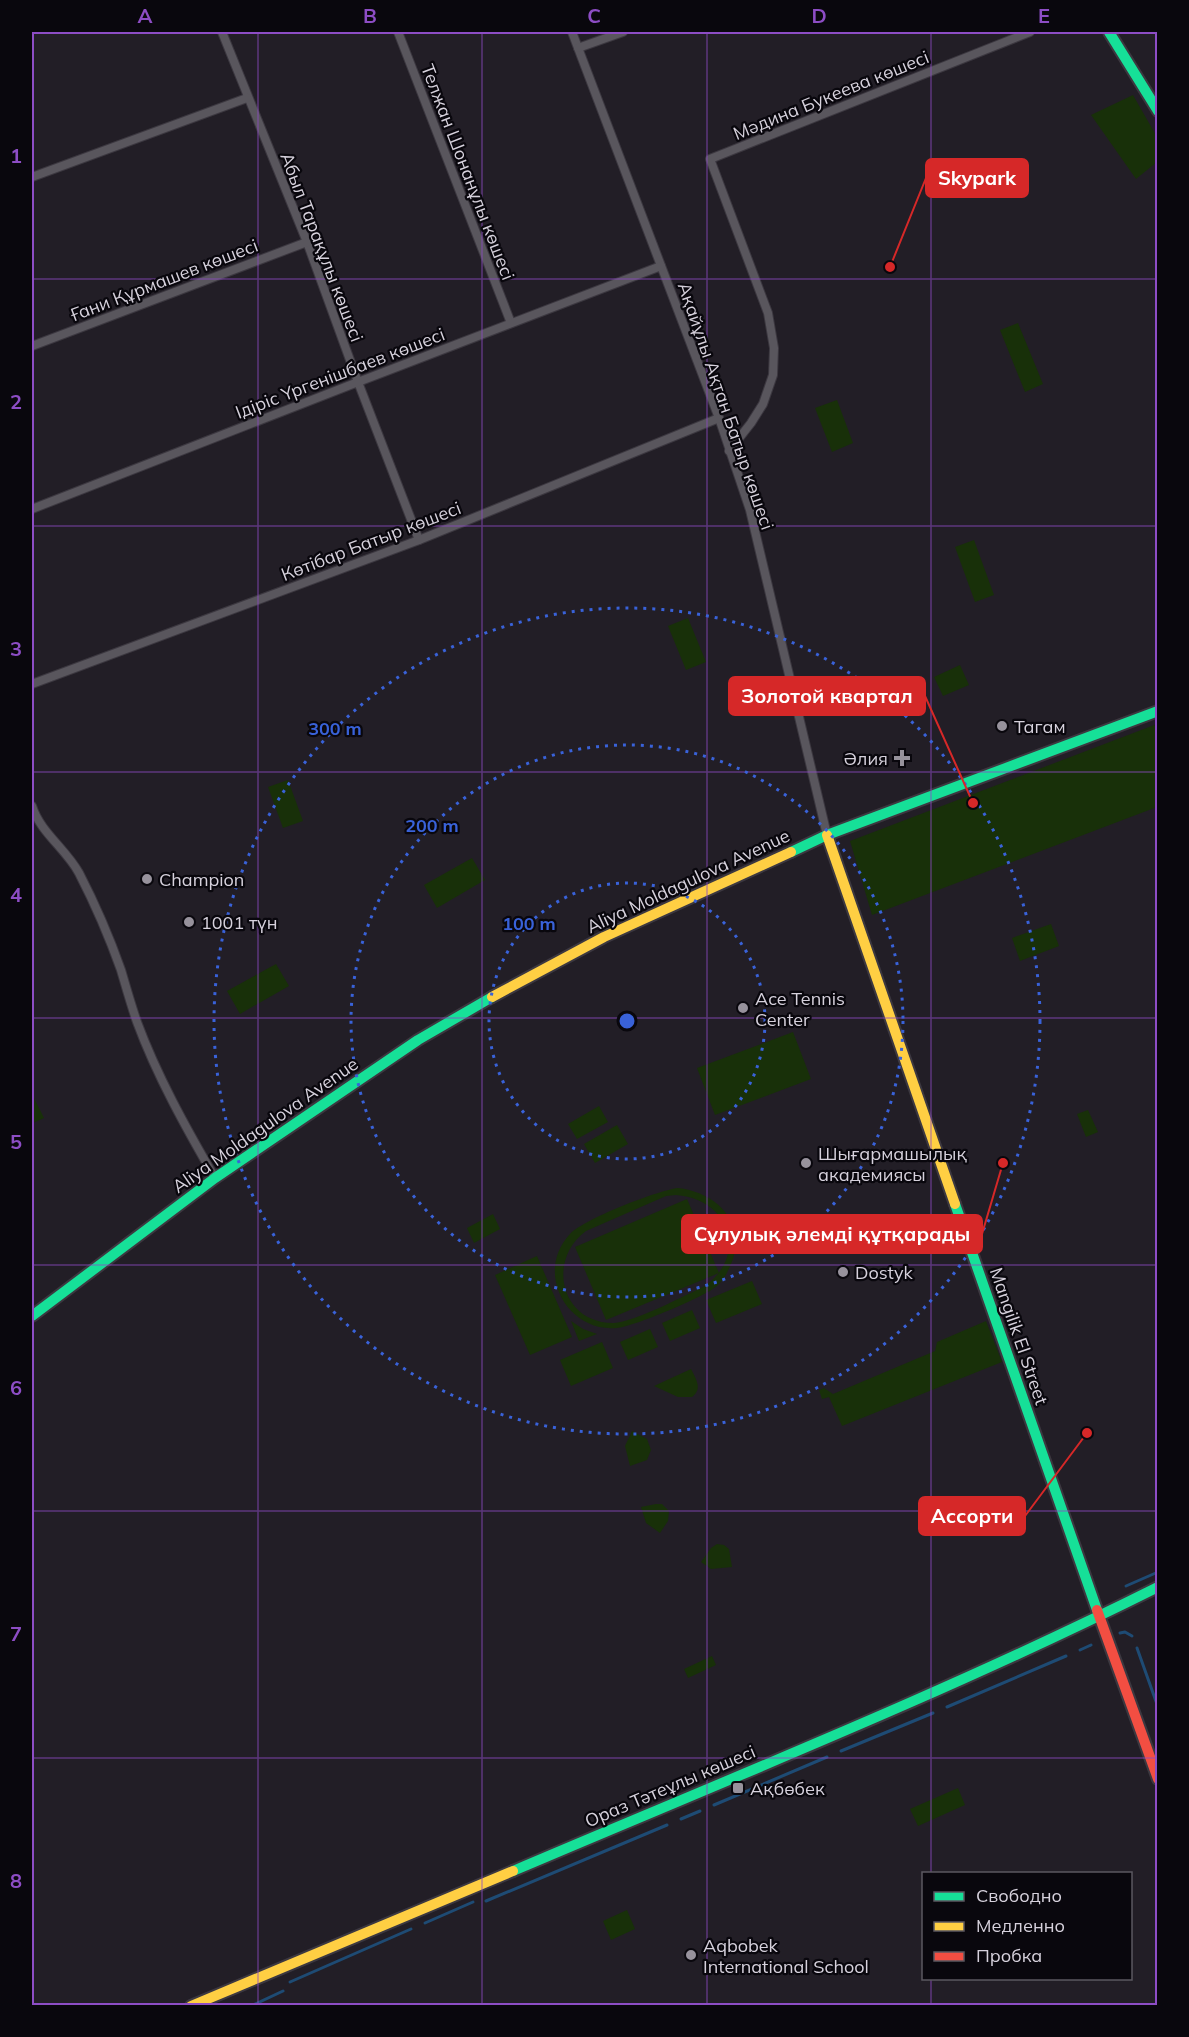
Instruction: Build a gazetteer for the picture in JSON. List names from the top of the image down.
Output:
{
  "streets": {
    "street": [
      "Мәдина Букеева көшесі",
      "Телжан Шонанұлы көшесі",
      "Абыл Тарақұлы көшесі",
      "Ғани Құрмашев көшесі",
      "Ідіріс Үргенішбаев көшесі",
      "Ақайұлы Ақтан Батыр көшесі",
      "Көтібар Батыр көшесі",
      "Aliya Moldagulova Avenue",
      "Mangilik El Street",
      "Ораз Тәтеұлы көшесі"
    ]
  },
  "crossings": [
    ["Мәдина Букеева көшесі", "Ақайұлы Ақтан Батыр көшесі"],
    ["Телжан Шонанұлы көшесі", "Ідіріс Үргенішбаев көшесі"],
    ["Абыл Тарақұлы көшесі", "Ғани Құрмашев көшесі"],
    ["Абыл Тарақұлы көшесі", "Ідіріс Үргенішбаев көшесі"],
    ["Абыл Тарақұлы көшесі", "Көтібар Батыр көшесі"],
    ["Ідіріс Үргенішбаев көшесі", "Ақайұлы Ақтан Батыр көшесі"],
    ["Ақайұлы Ақтан Батыр көшесі", "Көтібар Батыр көшесі"],
    ["Ақайұлы Ақтан Батыр көшесі", "Aliya Moldagulova Avenue"],
    ["Ақайұлы Ақтан Батыр көшесі", "Mangilik El Street"],
    ["Aliya Moldagulova Avenue", "Mangilik El Street"],
    ["Mangilik El Street", "Ораз Тәтеұлы көшесі"]
  ],
  "places": {
    "other": [
      "Skypark",
      "Тагам",
      "Золотой квартал",
      "Champion",
      "1001 түн",
      "Ace Tennis Center",
      "Шығармашылық академиясы",
      "Сұлулық әлемді құтқарады",
      "Dostyk",
      "Ассорти",
      "Aqbobek International School"
    ],
    "health": ["Әлия"],
    "transit": ["Ақбөбек"]
  },
  "legend": ["Свободно", "Медленно", "Пробка"],
  "grid": {
    "columns": [
      "A",
      "B",
      "C",
      "D",
      "E"
    ],
    "rows": [
      "1",
      "2",
      "3",
      "4",
      "5",
      "6",
      "7",
      "8"
    ]
  },
  "rings": ["300 m", "200 m", "100 m"]
}
